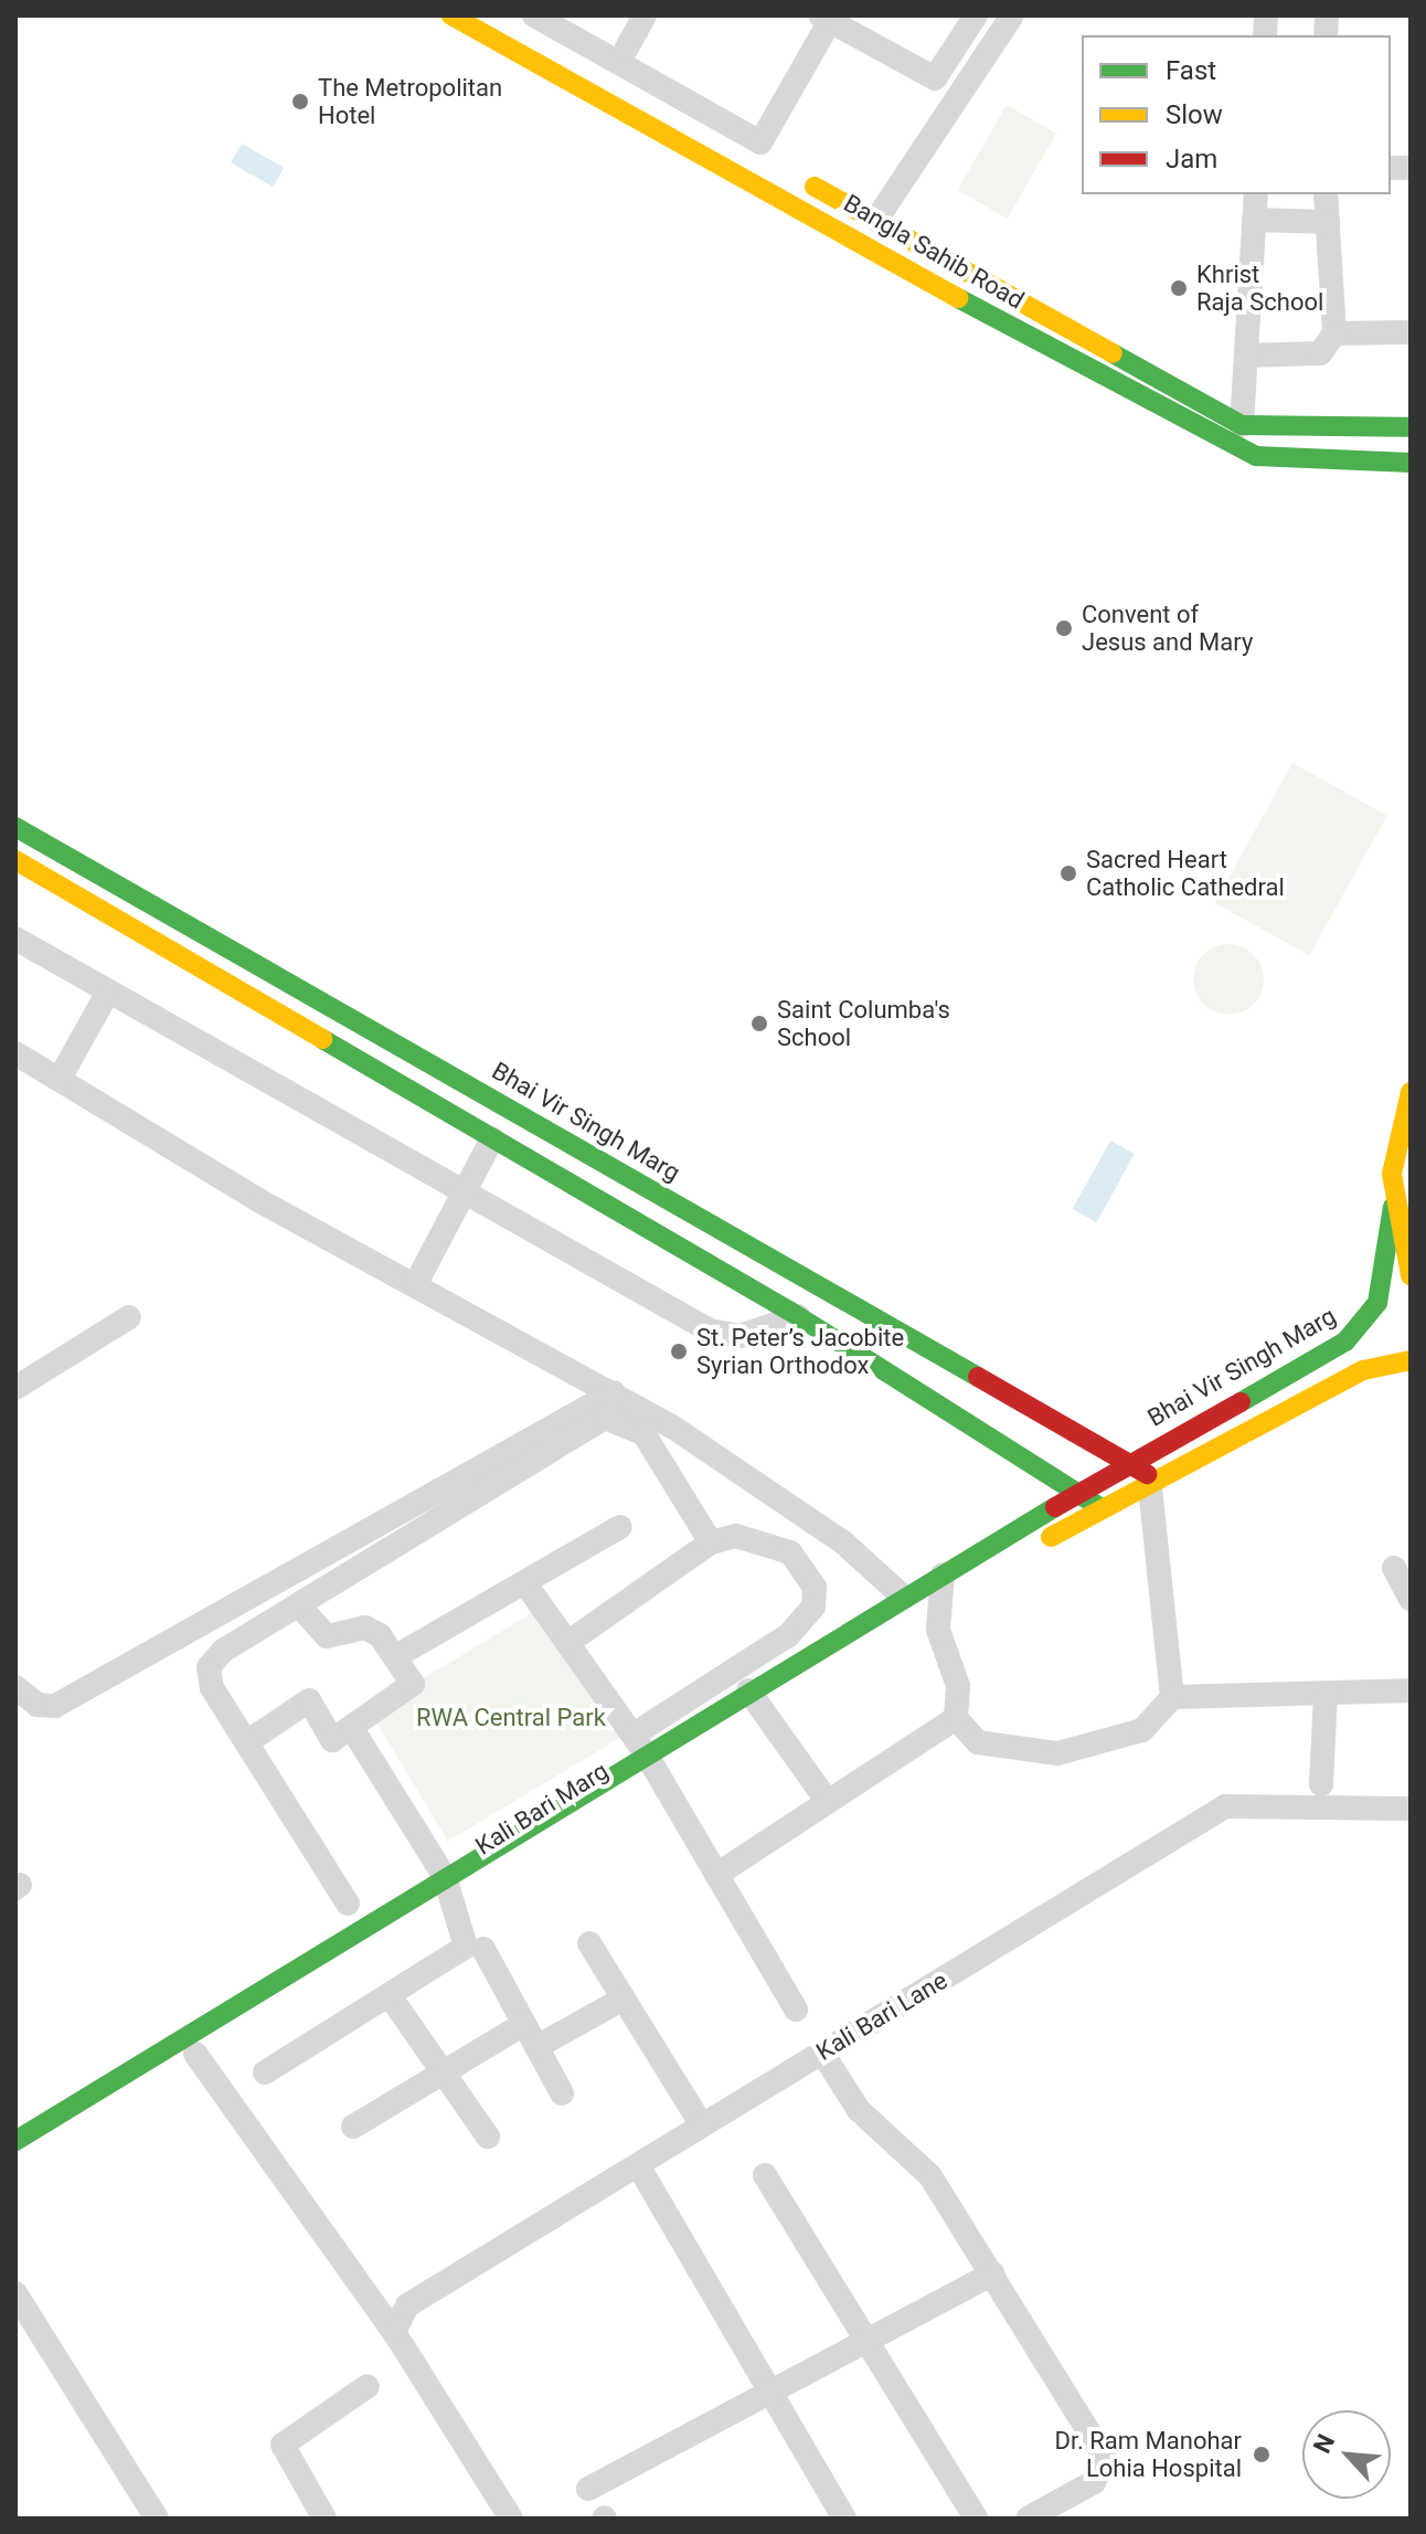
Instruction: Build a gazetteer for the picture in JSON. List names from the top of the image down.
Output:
{
  "streets": {
    "street": [
      "Bangla Sahib Road",
      "Bhai Vir Singh Marg",
      "Kali Bari Marg",
      "Kali Bari Lane"
    ]
  },
  "crossings": [
    ["Bhai Vir Singh Marg", "Kali Bari Marg"]
  ],
  "parks": ["RWA Central Park"],
  "places": [
    "The Metropolitan Hotel",
    "Khrist Raja School",
    "Convent of Jesus and Mary",
    "Sacred Heart Catholic Cathedral",
    "Saint Columba's School",
    "St. Peter’s Jacobite Syrian Orthodox",
    "Dr. Ram Manohar Lohia Hospital"
  ],
  "legend": ["Fast", "Slow", "Jam"],
  "north": "top left"
}
